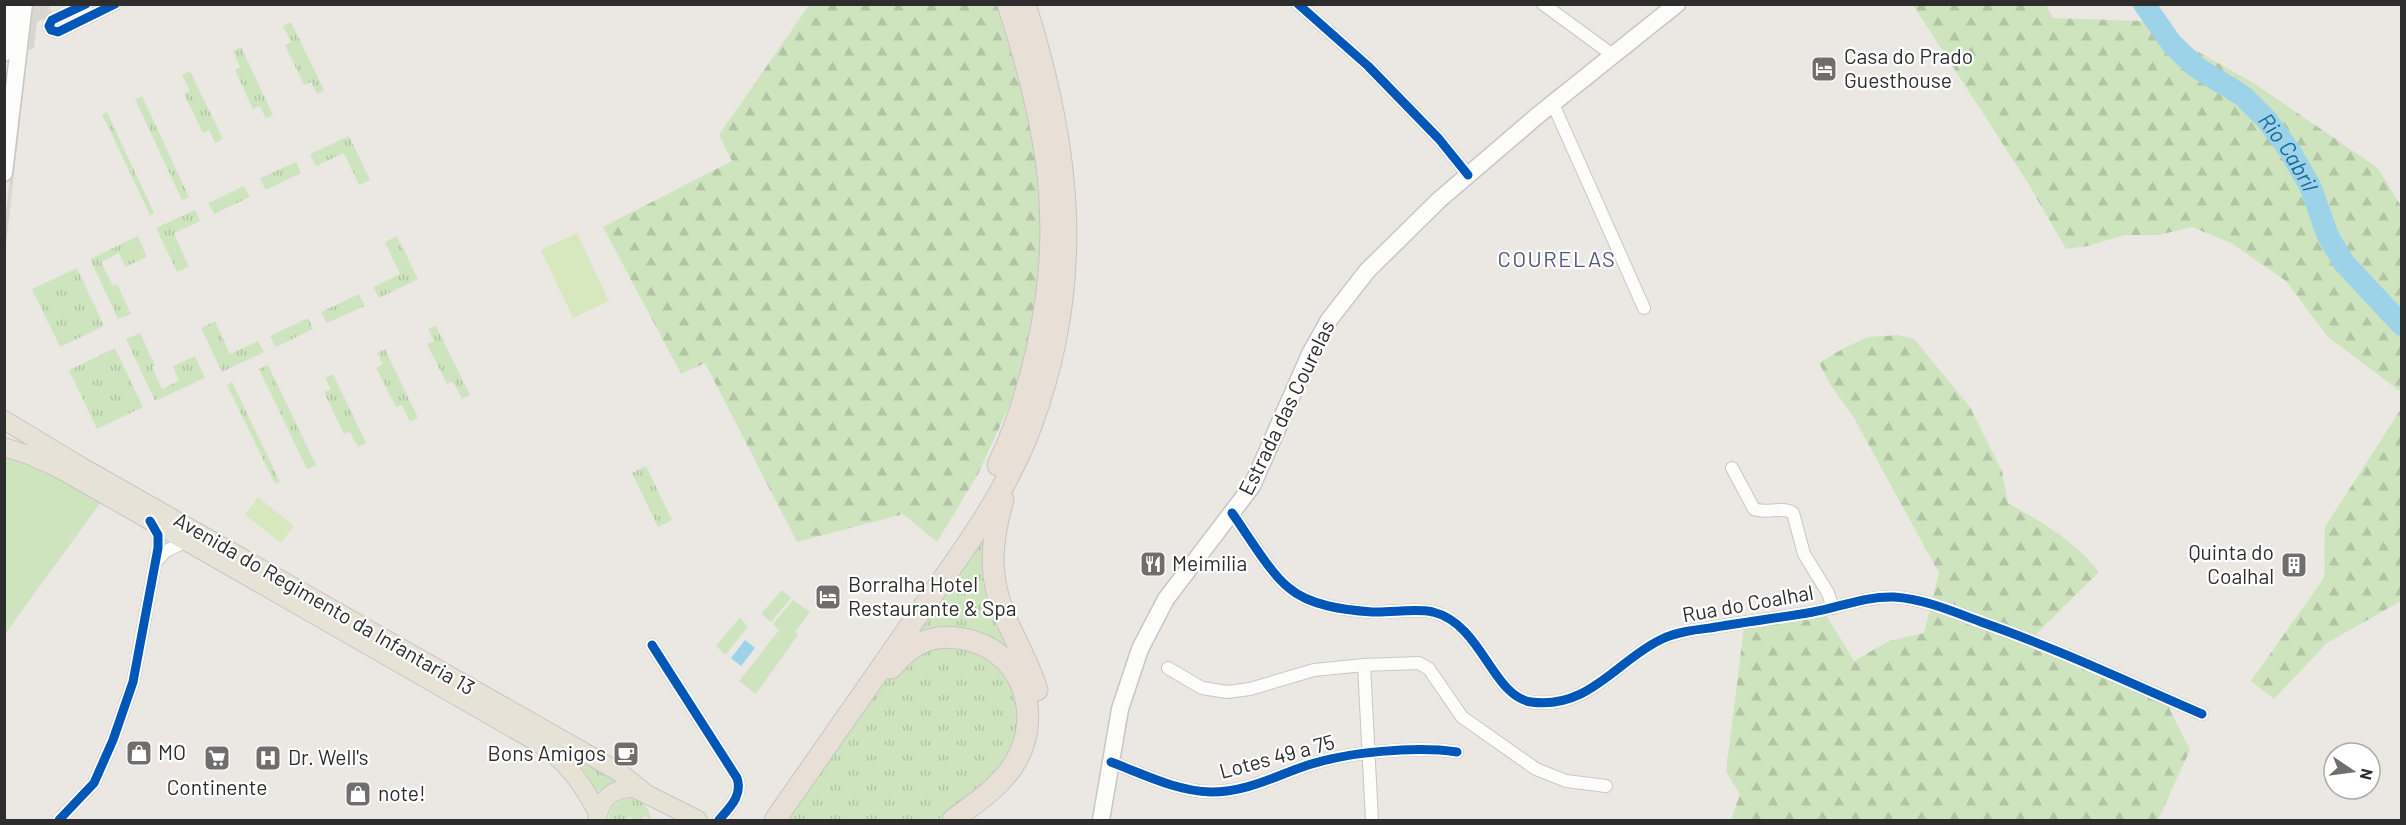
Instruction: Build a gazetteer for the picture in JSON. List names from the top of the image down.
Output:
{
  "streets": {
    "main road": ["Estrada das Courelas", "Avenida do Regimento da Infantaria 13"],
    "street": ["Rua do Coalhal", "Lotes 49 a 75"]
  },
  "crossings": [
    ["Estrada das Courelas", "Rua do Coalhal"],
    ["Estrada das Courelas", "Lotes 49 a 75"]
  ],
  "districts": ["COURELAS"],
  "water": ["Rio Cabril"],
  "places": {
    "hotel": ["Casa do Prado Guesthouse", "Borralha Hotel Restaurante & Spa"],
    "restaurant": ["Meimilia"],
    "building": ["Quinta do Coalhal"],
    "shop": ["MO", "note!"],
    "cafe": ["Bons Amigos"],
    "supermarket": ["Continente"],
    "hospital": ["Dr. Well's"]
  },
  "north": "right"
}
